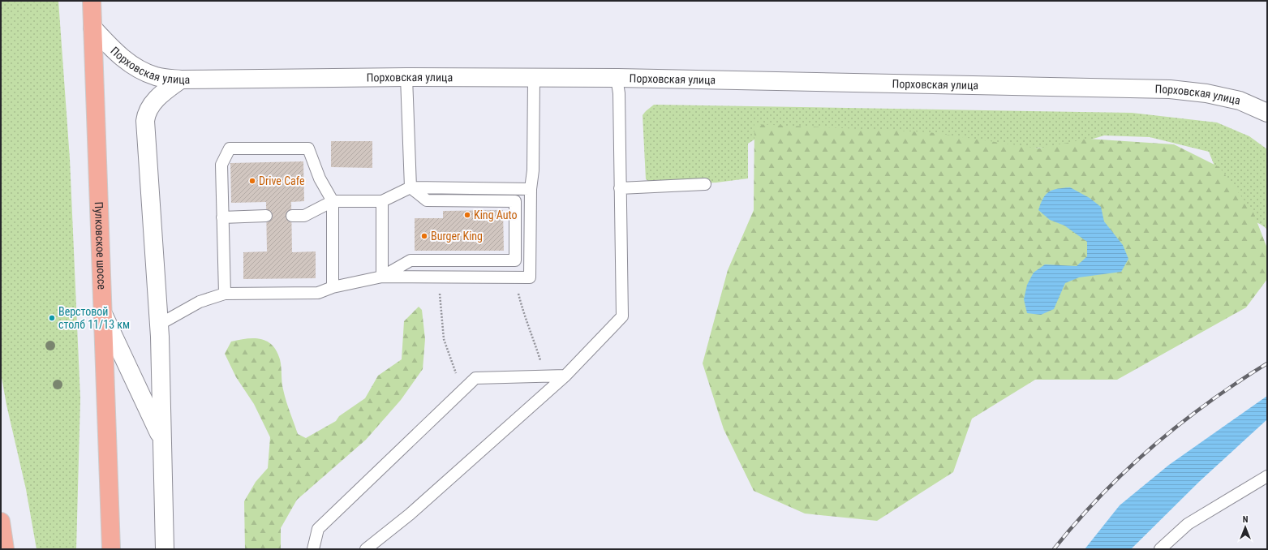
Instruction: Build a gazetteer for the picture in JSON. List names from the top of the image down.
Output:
{
  "streets": {
    "main road": ["Пулковское шоссе"],
    "street": ["Порховская улица"]
  },
  "crossings": [
    ["Порховская улица", "Пулковское шоссе"]
  ],
  "places": [
    "Drive Cafe",
    "King Auto",
    "Burger King",
    "Верстовой столб 11/13 км"
  ],
  "north": "top"
}
